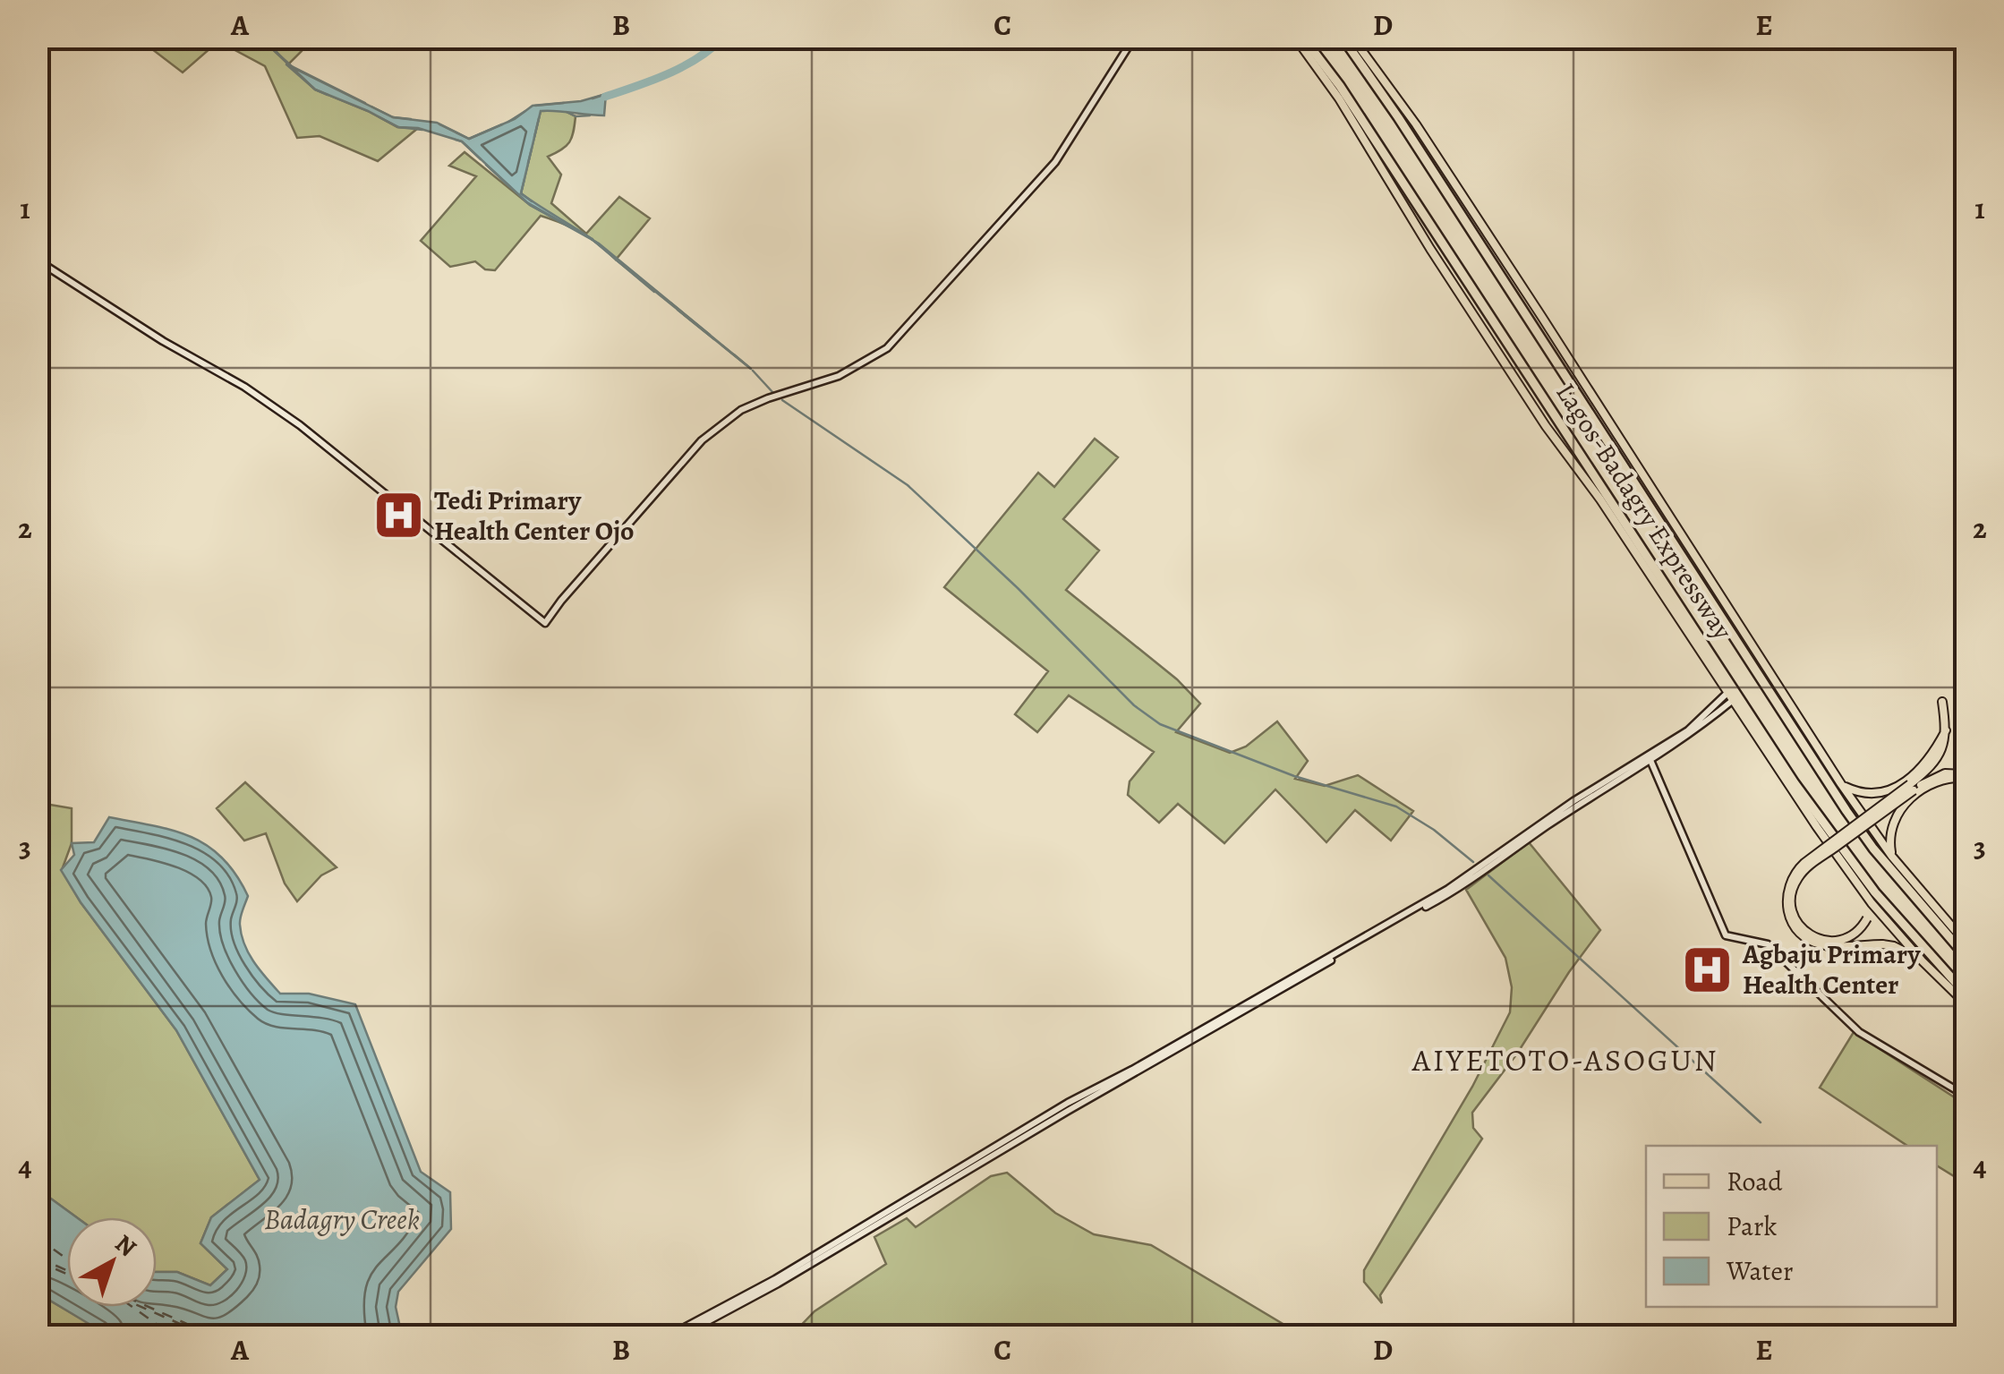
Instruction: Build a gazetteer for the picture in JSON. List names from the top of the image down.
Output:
{
  "streets": {
    "highway": ["Lagos-Badagry Expressway"]
  },
  "districts": ["AIYETOTO-ASOGUN"],
  "water": ["Badagry Creek"],
  "places": {
    "hospital": ["Tedi Primary Health Center Ojo", "Agbaju Primary Health Center"]
  },
  "legend": ["Road", "Park", "Water"],
  "north": "top right",
  "grid": {
    "columns": [
      "A",
      "B",
      "C",
      "D",
      "E"
    ],
    "rows": [
      "1",
      "2",
      "3",
      "4"
    ]
  }
}
